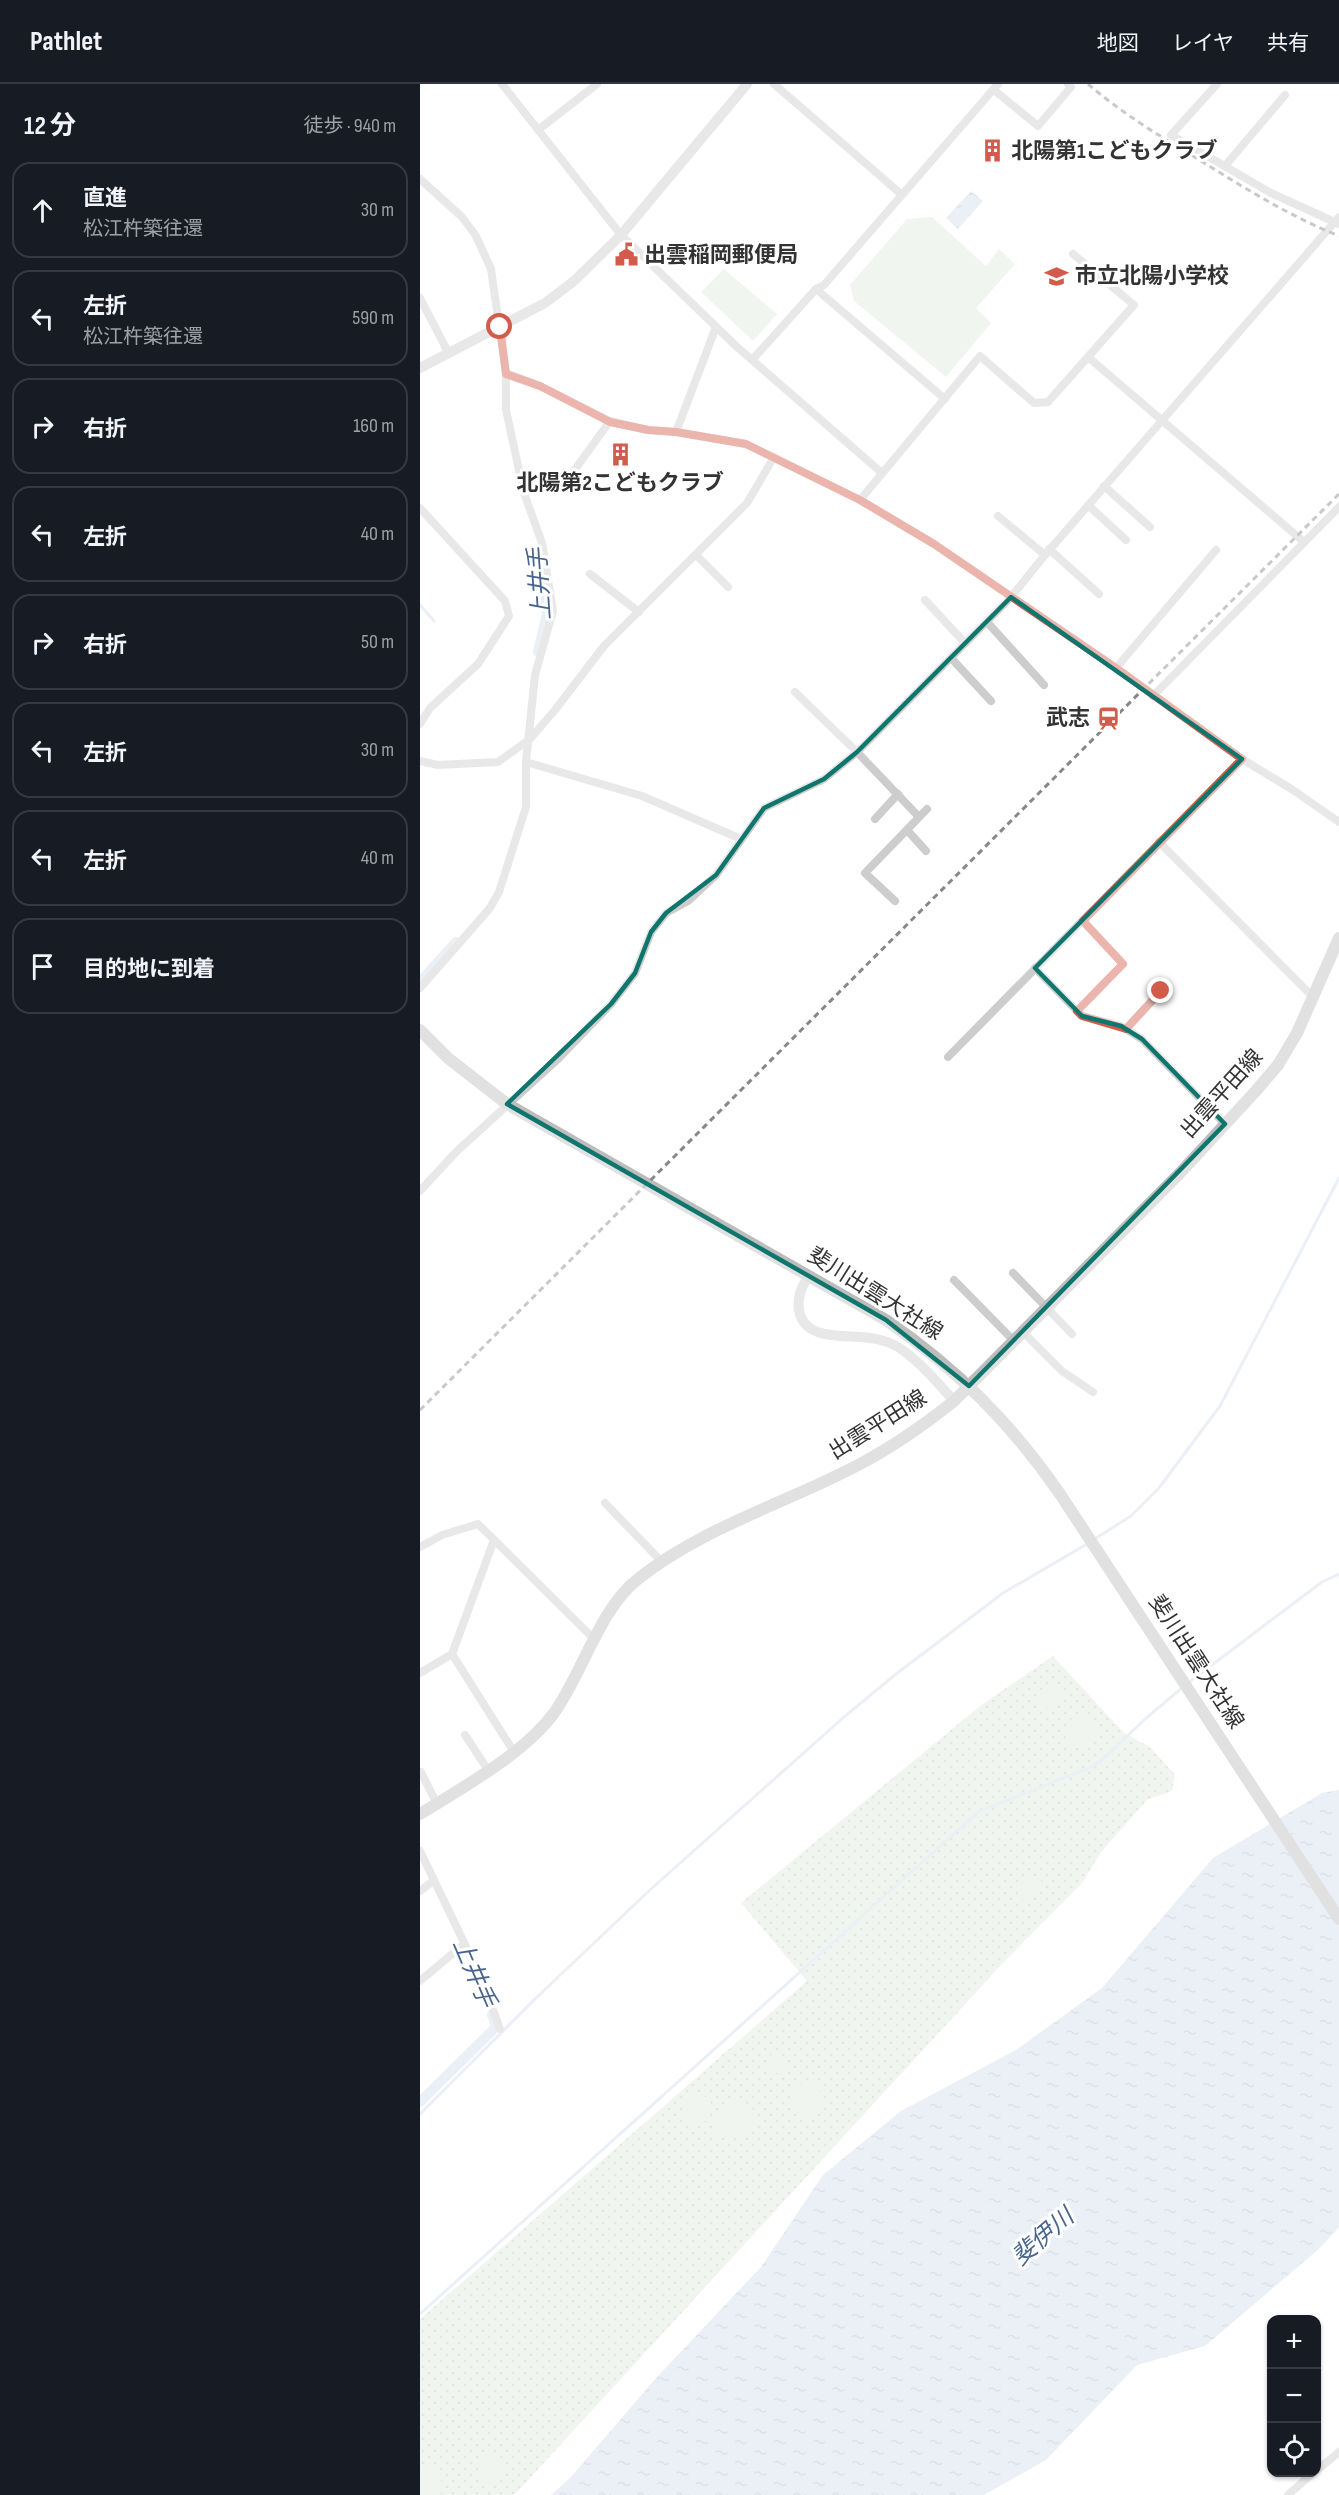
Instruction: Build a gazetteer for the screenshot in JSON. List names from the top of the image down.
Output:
{
  "streets": {
    "main road": ["出雲平田線", "斐川出雲大社線"]
  },
  "water": ["上井手", "斐伊川"],
  "places": {
    "building": ["北陽第1こどもクラブ", "北陽第2こどもクラブ"],
    "public building": ["出雲稲岡郵便局"],
    "school or university": ["市立北陽小学校"],
    "station": ["武志"]
  },
  "page": {
    "header": "Pathlet",
    "nav": ["地図", "レイヤ", "共有"],
    "heading": ["12 分", "徒歩 · 940 m"],
    "list": [
      ["直進", "松江杵築往還", "30 m"],
      ["左折", "松江杵築往還", "590 m"],
      ["右折", "160 m"],
      ["左折", "40 m"],
      ["右折", "50 m"],
      ["左折", "30 m"],
      ["左折", "40 m"],
      "目的地に到着"
    ],
    "map_buttons": ["+", "−"]
  }
}
